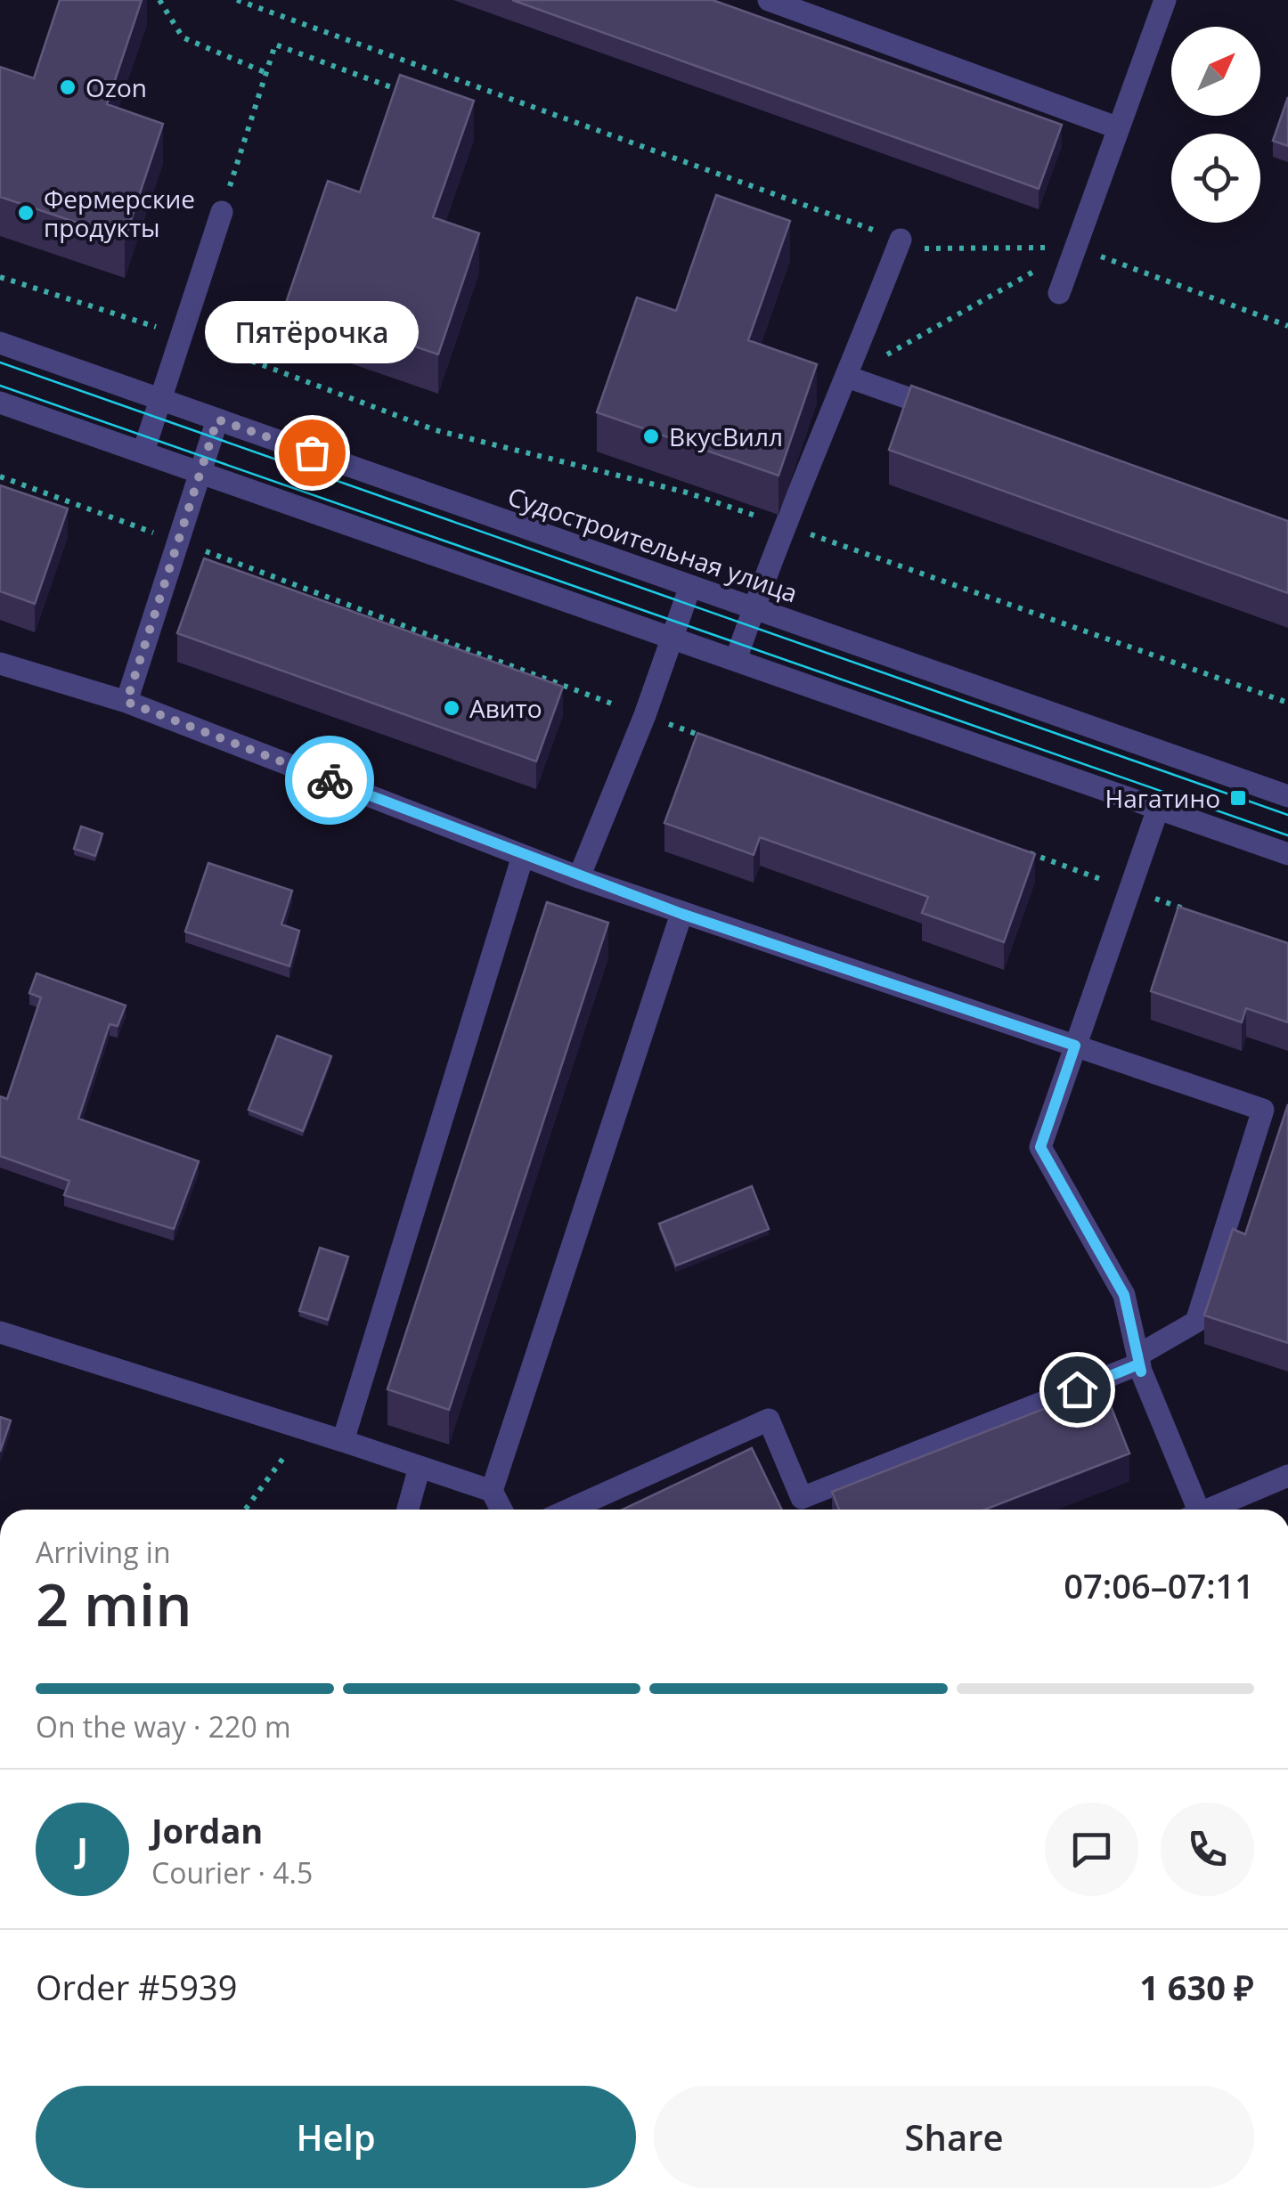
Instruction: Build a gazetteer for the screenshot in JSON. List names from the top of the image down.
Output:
{
  "streets": {
    "street": ["Судостроительная улица"]
  },
  "places": {
    "other": [
      "Ozon",
      "Фермерские продукты",
      "ВкусВилл",
      "Пятёрочка",
      "Авито"
    ],
    "transit": ["Нагатино"]
  },
  "north": "top right",
  "page": {
    "bubble": "Пятёрочка",
    "heading": ["2 min", "Arriving in", "07:06–07:11"],
    "panel": [
      "Jordan",
      "Courier · 4.5",
      "Order #5939",
      "1 630 ₽"
    ],
    "bar": "On the way · 220 m",
    "round": "J",
    "buttons": ["Help", "Share"]
  }
}
